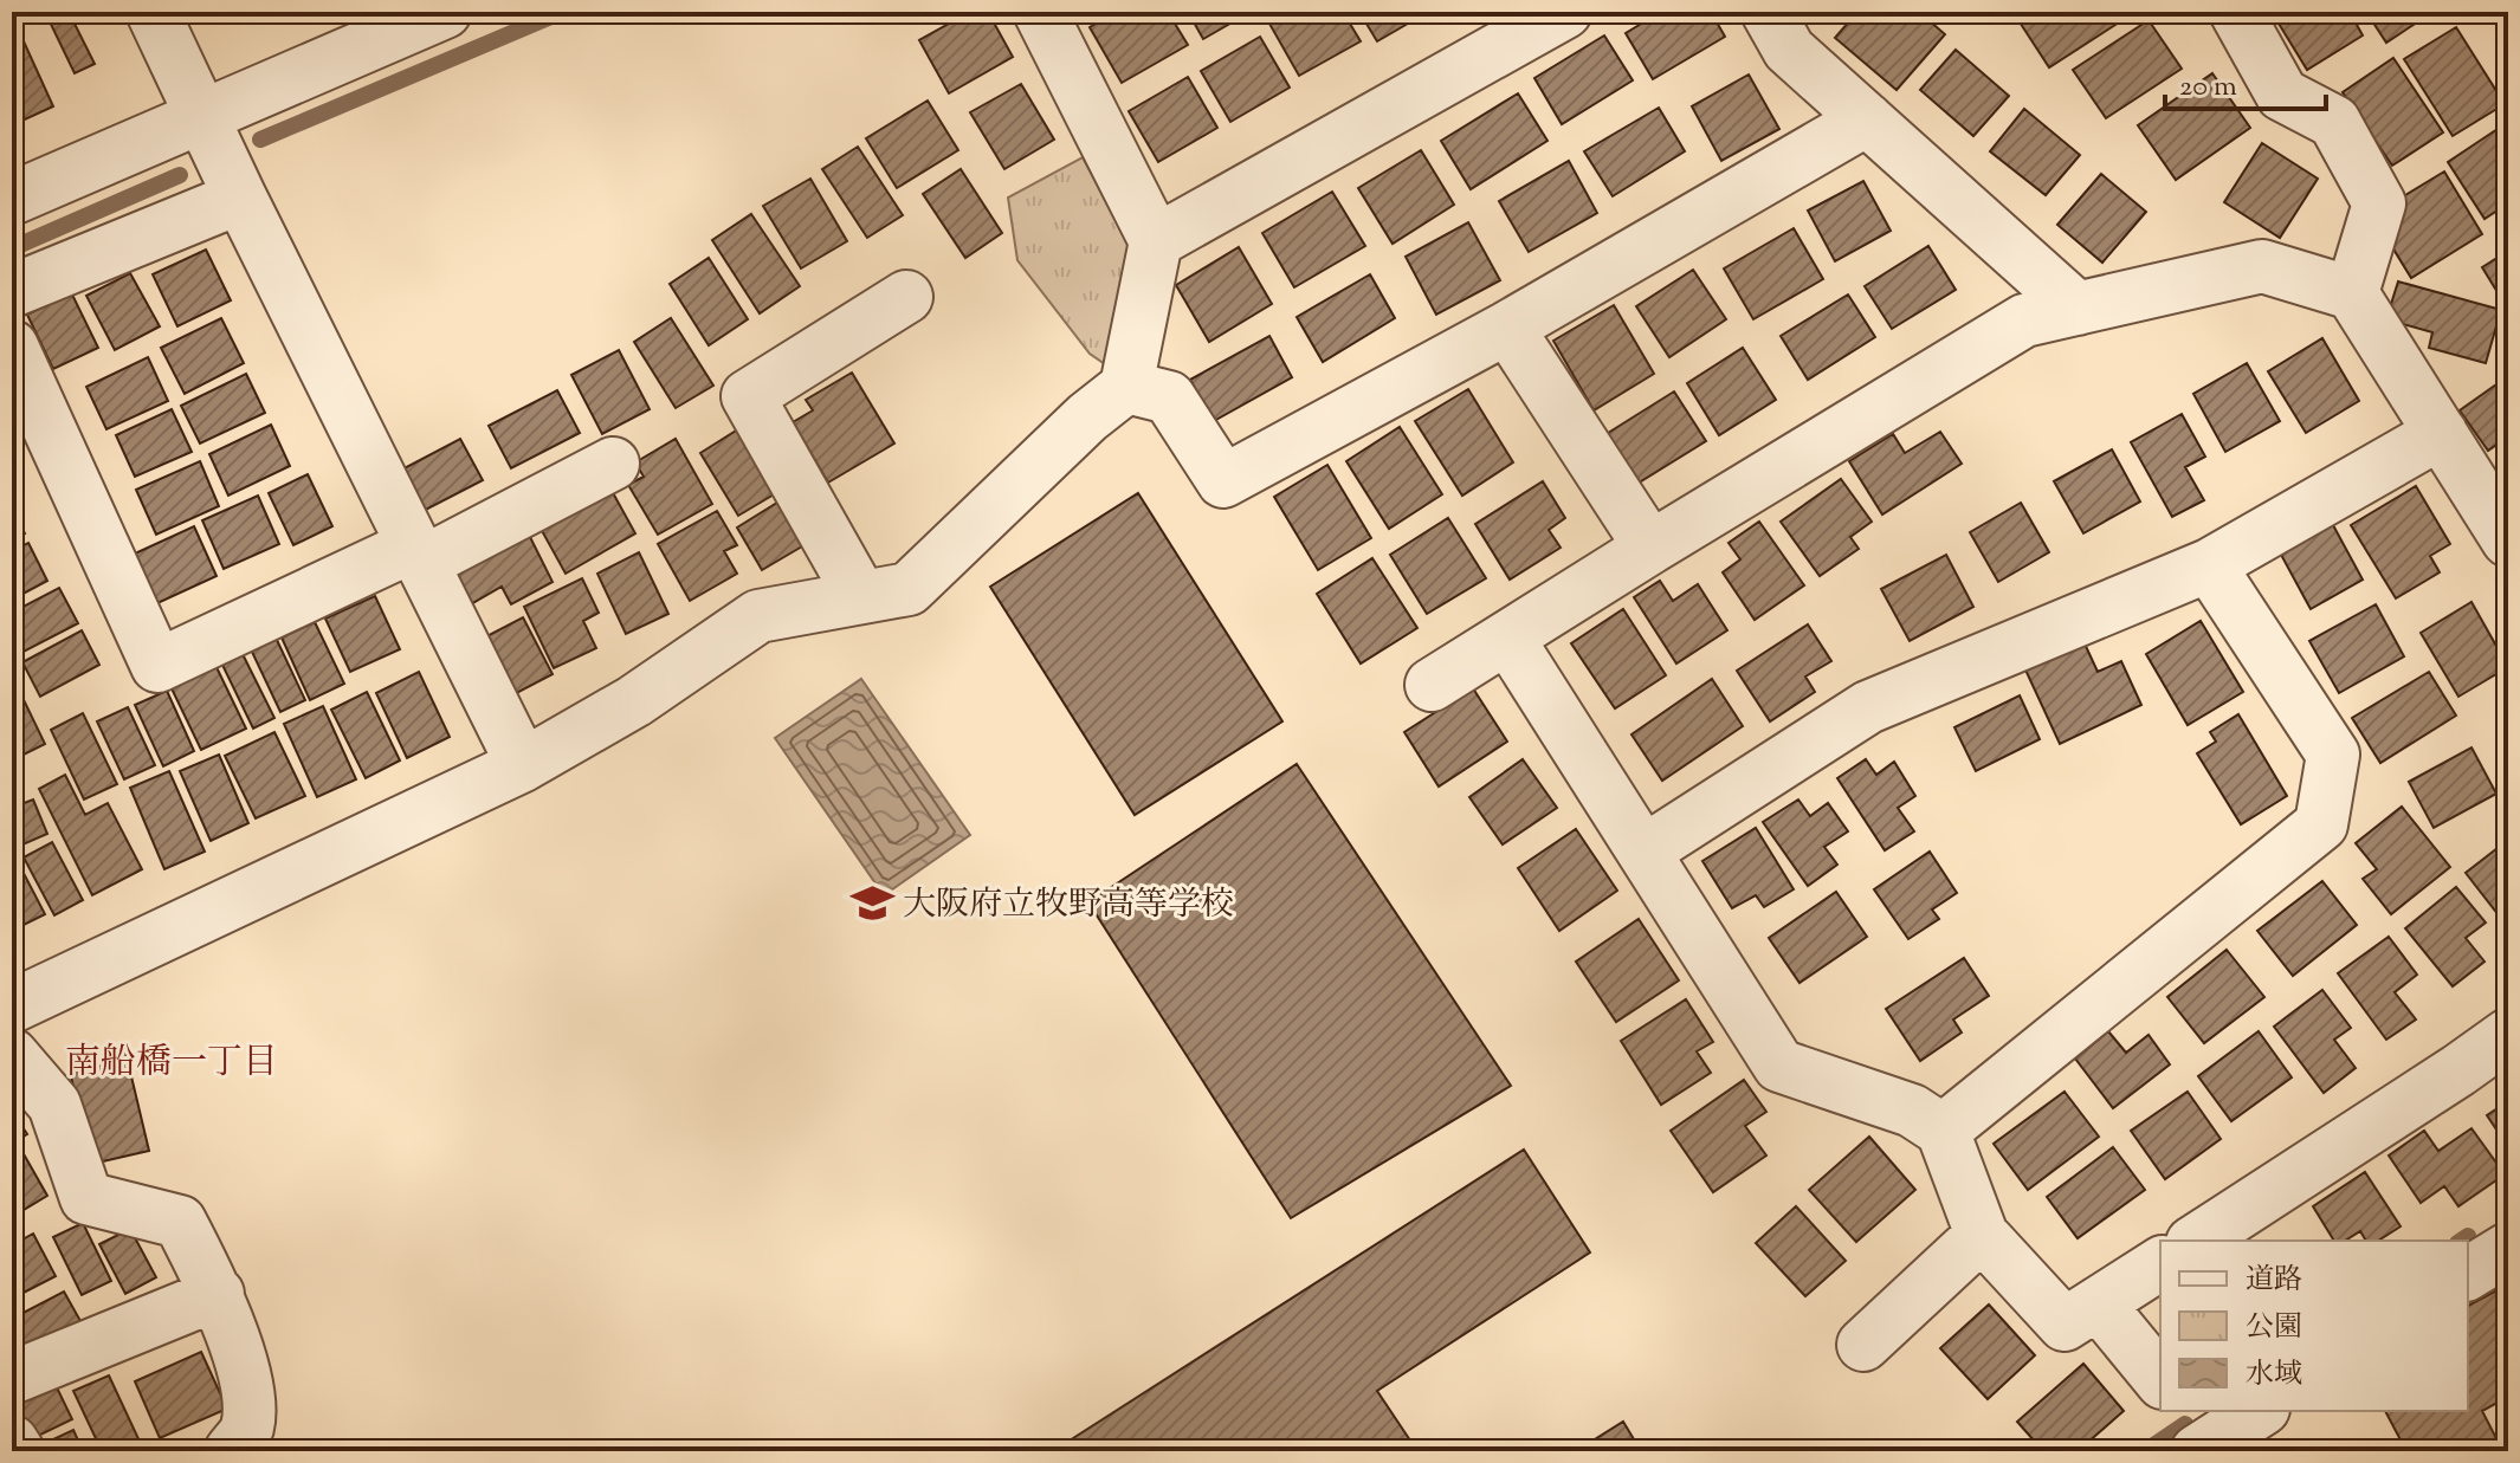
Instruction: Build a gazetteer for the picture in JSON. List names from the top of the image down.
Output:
{
  "districts": ["南船橋一丁目"],
  "places": {
    "school or university": ["大阪府立牧野高等学校"]
  },
  "legend": ["道路", "公園", "水域"],
  "scale_bar": "20 m"
}
